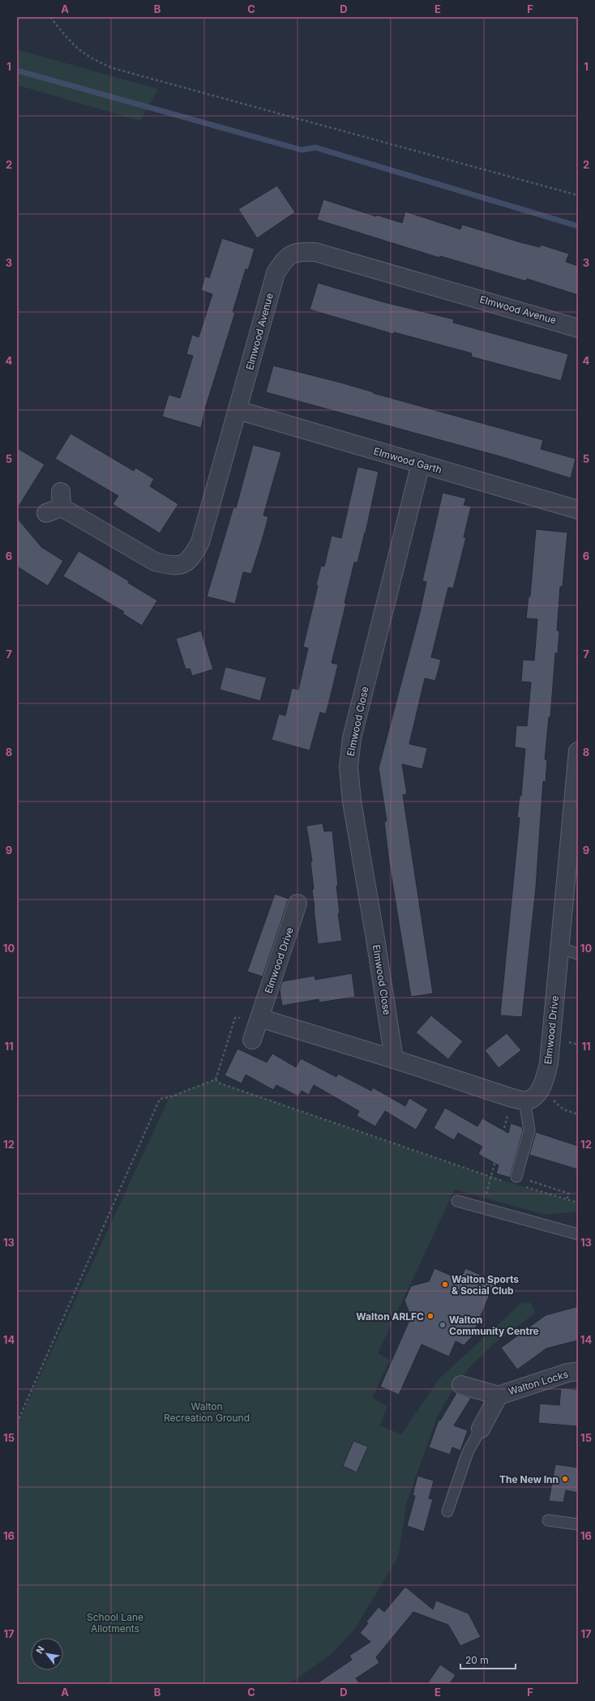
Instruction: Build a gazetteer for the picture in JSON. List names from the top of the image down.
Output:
{
  "streets": {
    "street": [
      "Elmwood Avenue",
      "Elmwood Garth",
      "Elmwood Close",
      "Elmwood Drive",
      "Walton Locks"
    ]
  },
  "crossings": [
    ["Elmwood Avenue", "Elmwood Garth"],
    ["Elmwood Garth", "Elmwood Close"]
  ],
  "parks": ["Walton Recreation Ground", "School Lane Allotments"],
  "places": [
    "Walton Sports & Social Club",
    "Walton ARLFC",
    "Walton Community Centre",
    "The New Inn"
  ],
  "scale_bar": "20 m",
  "north": "top left",
  "grid": {
    "columns": [
      "A",
      "B",
      "C",
      "D",
      "E",
      "F"
    ],
    "rows": [
      "1",
      "2",
      "3",
      "4",
      "5",
      "6",
      "7",
      "8",
      "9",
      "10",
      "11",
      "12",
      "13",
      "14",
      "15",
      "16",
      "17"
    ]
  }
}
